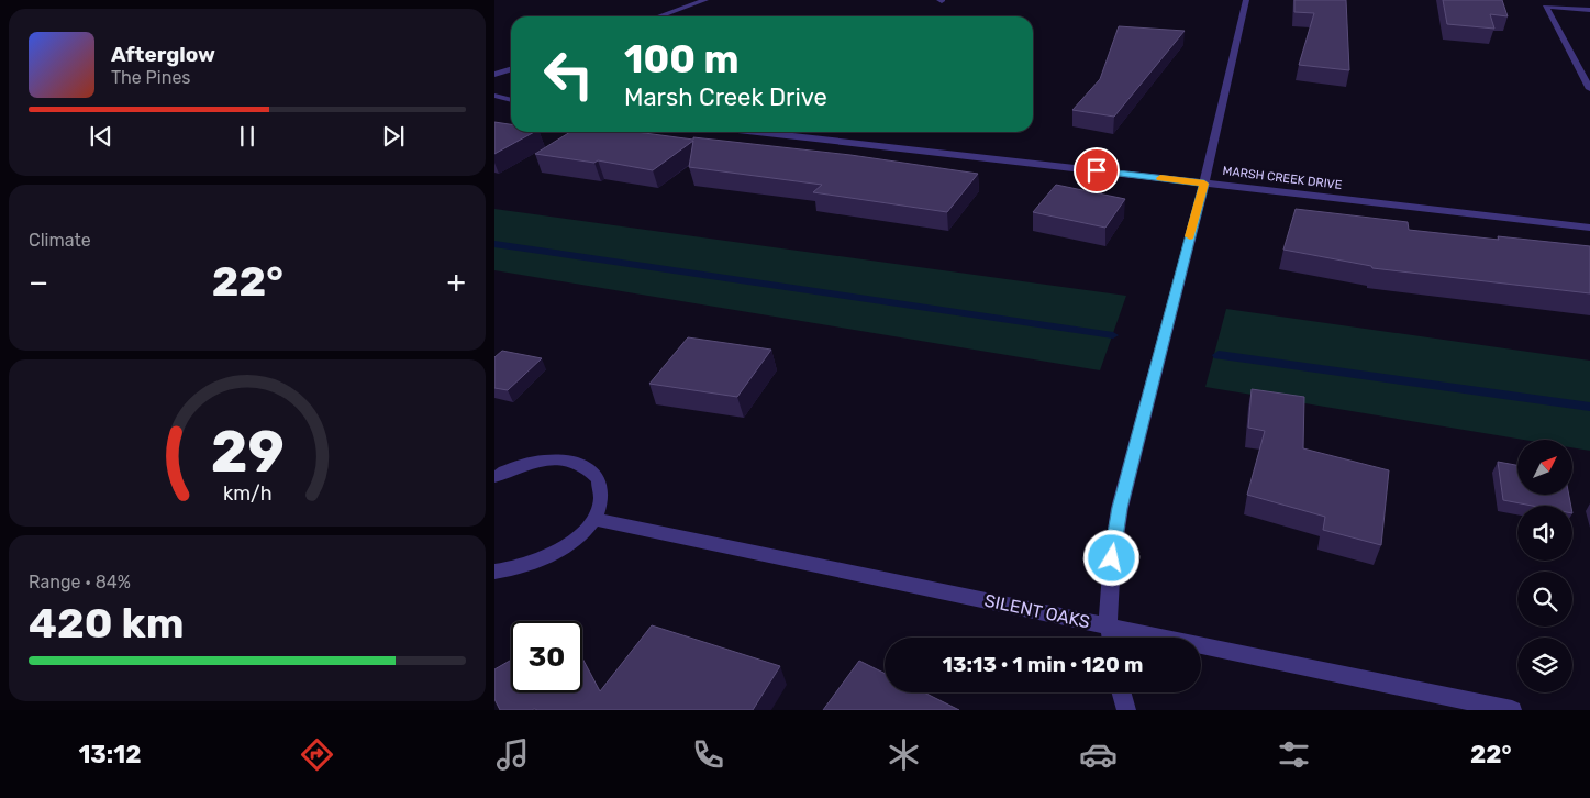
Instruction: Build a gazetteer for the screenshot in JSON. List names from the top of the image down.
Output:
{
  "streets": {
    "street": ["MARSH CREEK DRIVE", "SILENT OAKS"]
  },
  "north": "top right",
  "page": {
    "turn": ["100 m", "Marsh Creek Drive"],
    "song": ["Afterglow", "The Pines"],
    "tile": [
      "Climate",
      ["Range · 84%", "420 km"]
    ],
    "heat": ["−", "22°", "+"],
    "limit": "30",
    "trip": "13:13 · 1 min · 120 m",
    "tabs": ["13:12", "22°"],
    "gauge": ["29", "km/h"]
  }
}
